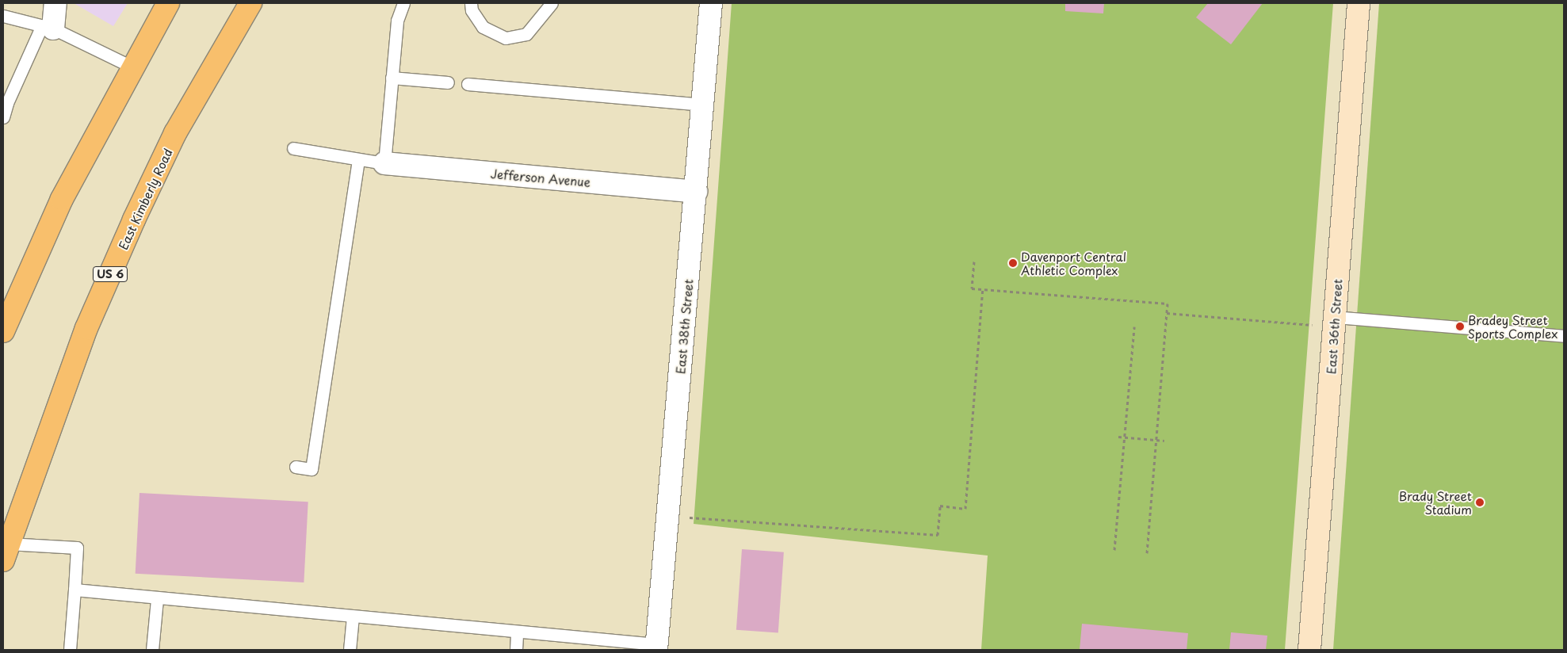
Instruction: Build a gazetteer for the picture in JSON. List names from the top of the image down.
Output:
{
  "streets": {
    "main road": ["East Kimberly Road", "US 6"],
    "street": ["Jefferson Avenue", "East 38th Street", "East 36th Street"]
  },
  "crossings": [
    ["Jefferson Avenue", "East 38th Street"]
  ],
  "places": ["Davenport Central Athletic Complex", "Bradey Street Sports Complex", "Brady Street Stadium"]
}
